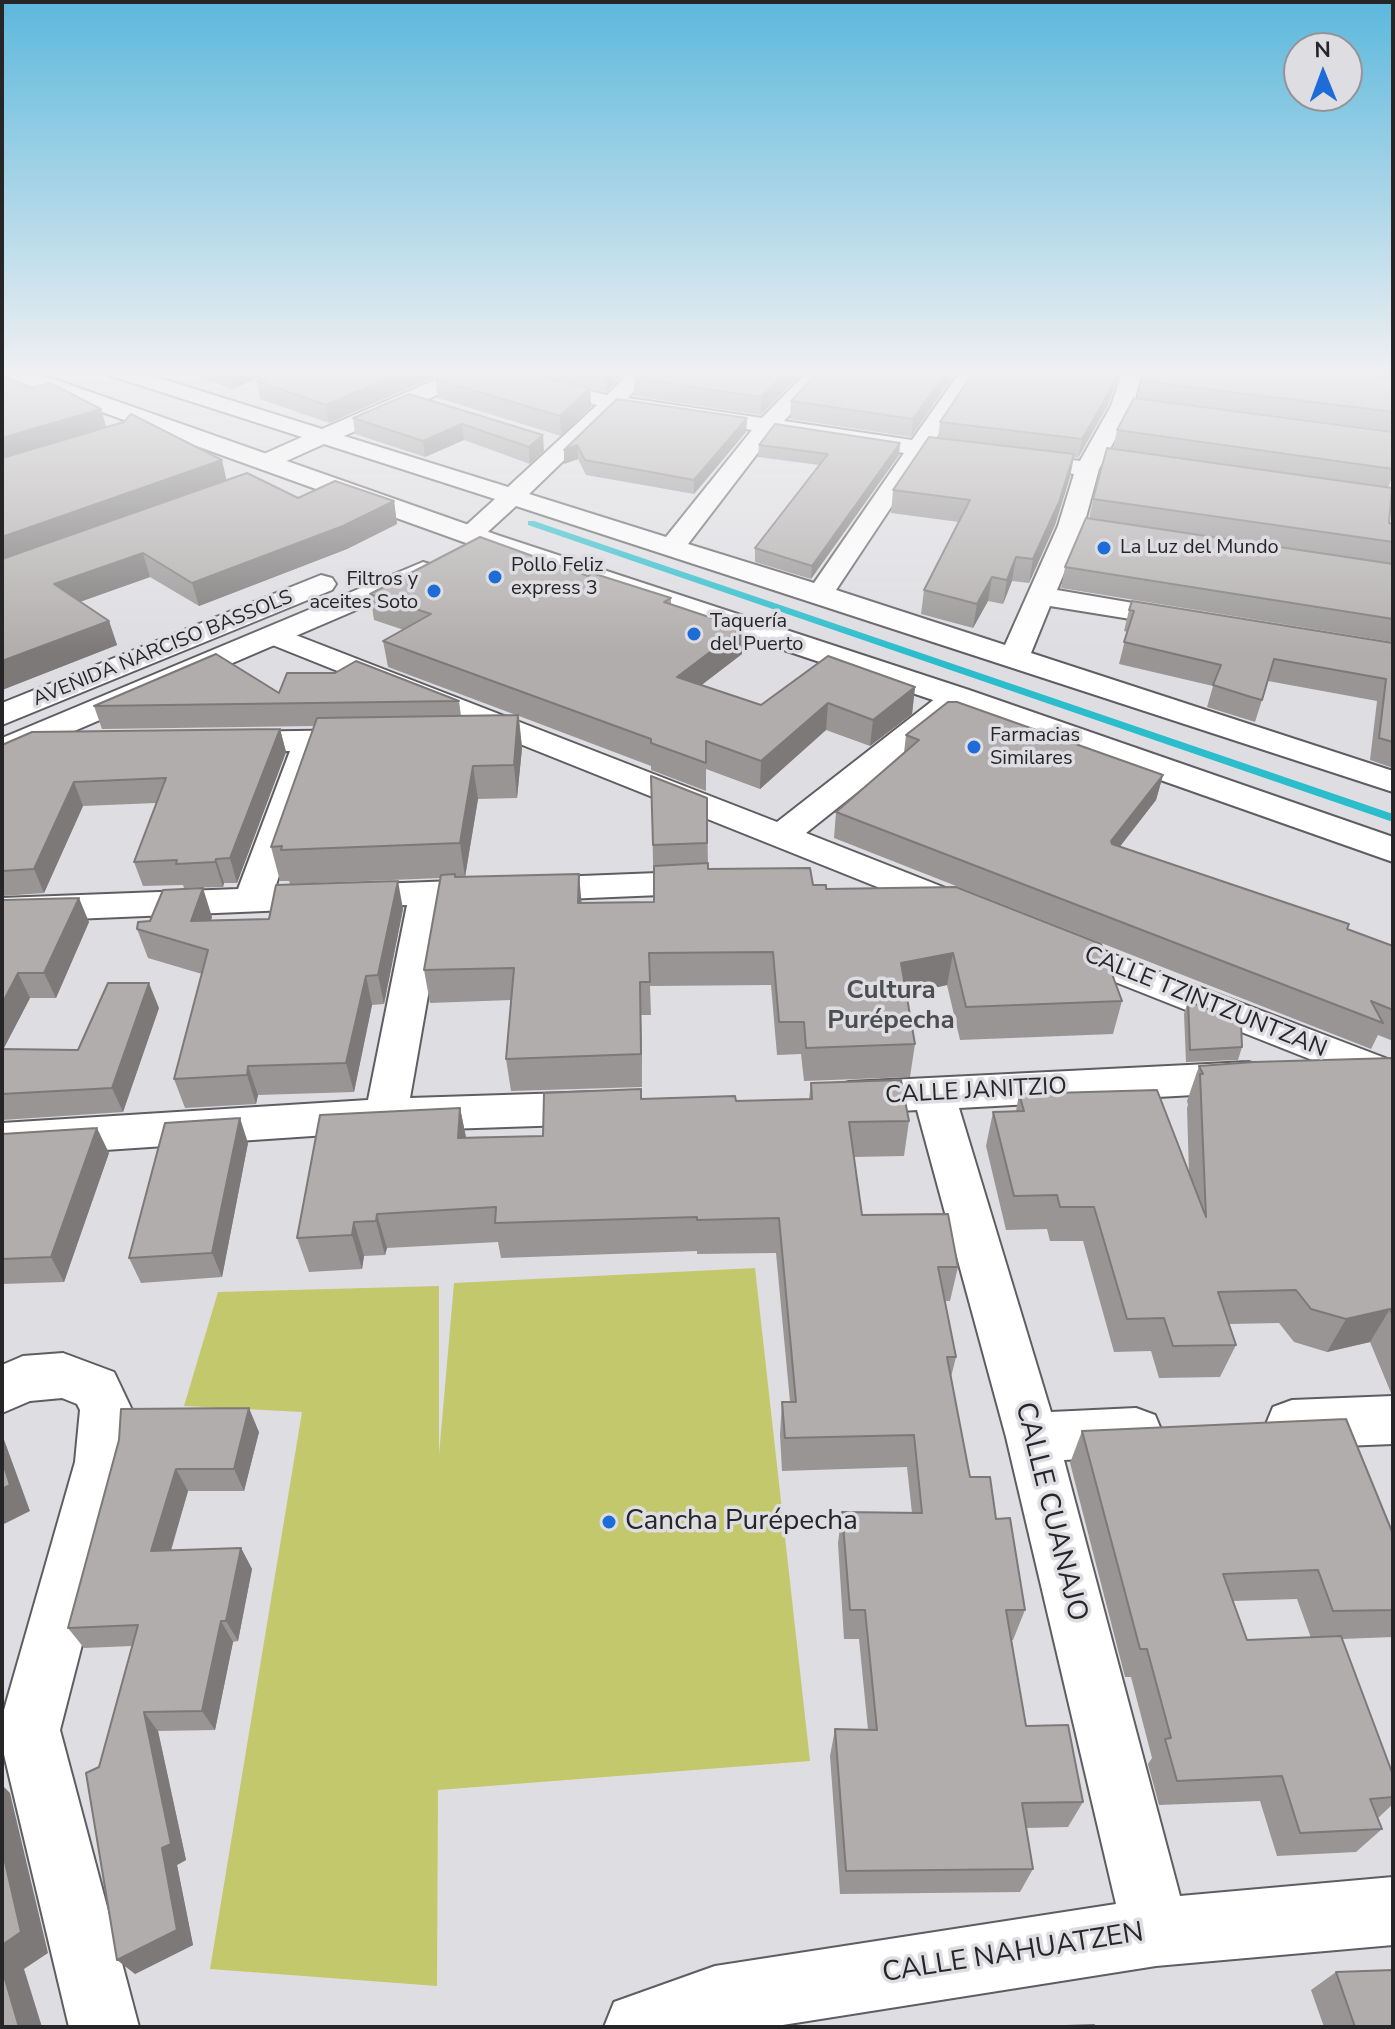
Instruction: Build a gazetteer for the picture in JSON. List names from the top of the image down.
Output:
{
  "streets": {
    "street": [
      "AVENIDA NARCISO BASSOLS",
      "CALLE TZINTZUNTZAN",
      "CALLE JANITZIO",
      "CALLE CUANAJO",
      "CALLE NAHUATZEN"
    ]
  },
  "crossings": [
    ["AVENIDA NARCISO BASSOLS", "CALLE TZINTZUNTZAN"],
    ["CALLE TZINTZUNTZAN", "CALLE JANITZIO"],
    ["CALLE JANITZIO", "CALLE CUANAJO"],
    ["CALLE CUANAJO", "CALLE NAHUATZEN"]
  ],
  "districts": ["Cultura Purépecha"],
  "places": [
    "La Luz del Mundo",
    "Pollo Feliz express 3",
    "Filtros y aceites Soto",
    "Taquería del Puerto",
    "Farmacias Similares",
    "Cancha Purépecha"
  ],
  "north": "top"
}
